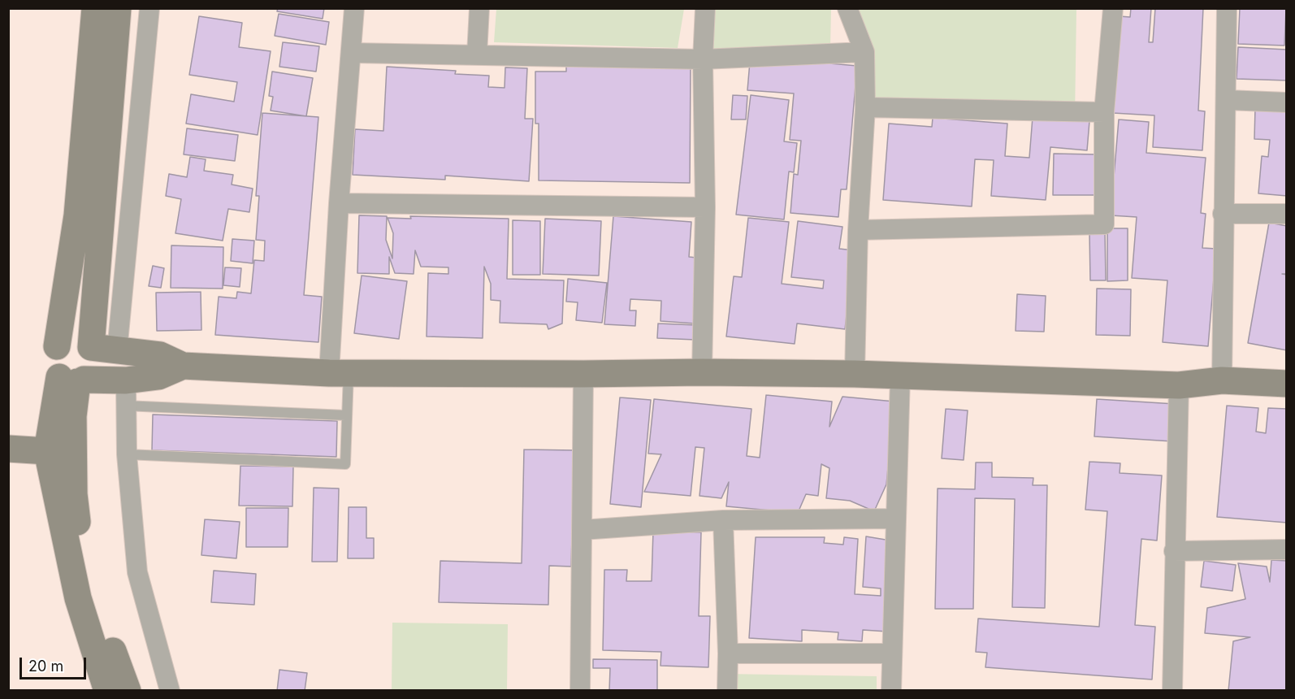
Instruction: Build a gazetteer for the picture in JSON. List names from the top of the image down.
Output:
{
  "scale_bar": "20 m"
}
